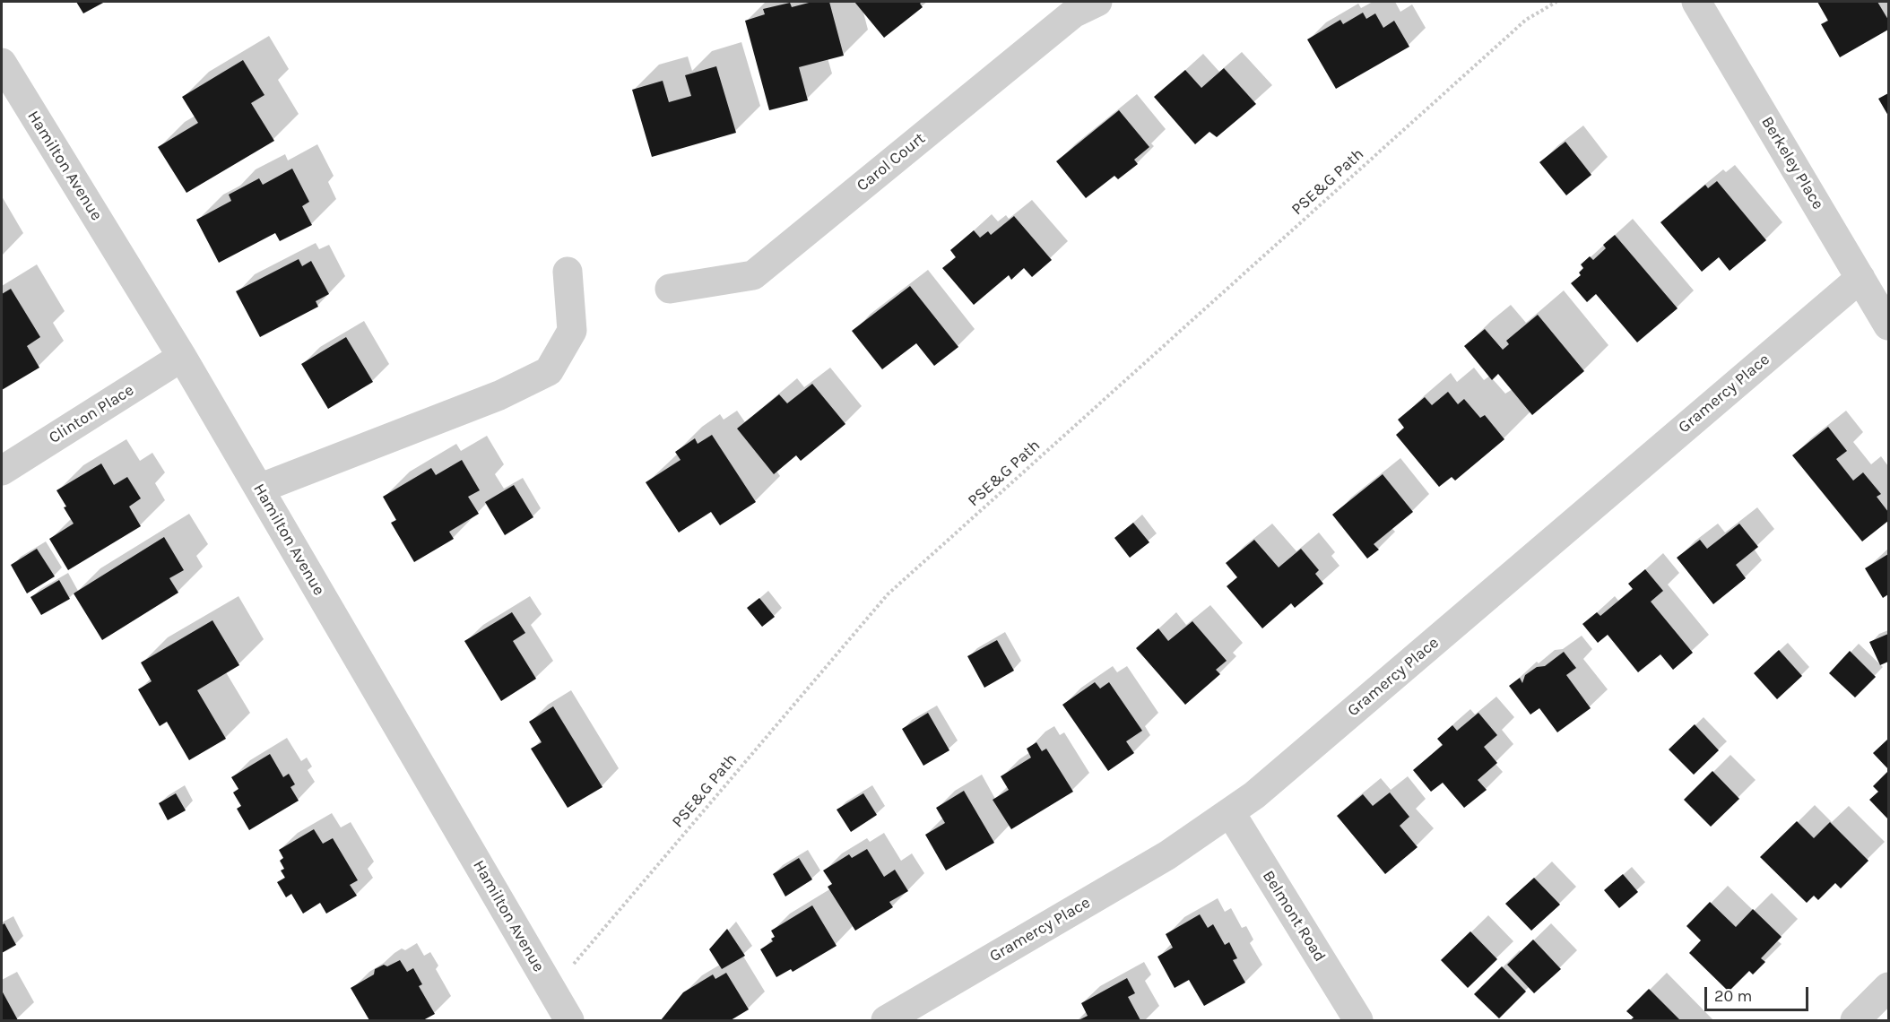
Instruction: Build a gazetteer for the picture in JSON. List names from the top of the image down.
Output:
{
  "streets": {
    "street": [
      "Carol Court",
      "Berkeley Place",
      "Hamilton Avenue",
      "Gramercy Place",
      "Clinton Place",
      "Belmont Road"
    ],
    "path": ["PSE&G Path"]
  },
  "crossings": [
    ["Berkeley Place", "Gramercy Place"],
    ["Hamilton Avenue", "PSE&G Path"],
    ["Hamilton Avenue", "Clinton Place"],
    ["Gramercy Place", "Belmont Road"]
  ],
  "scale_bar": "20 m"
}
